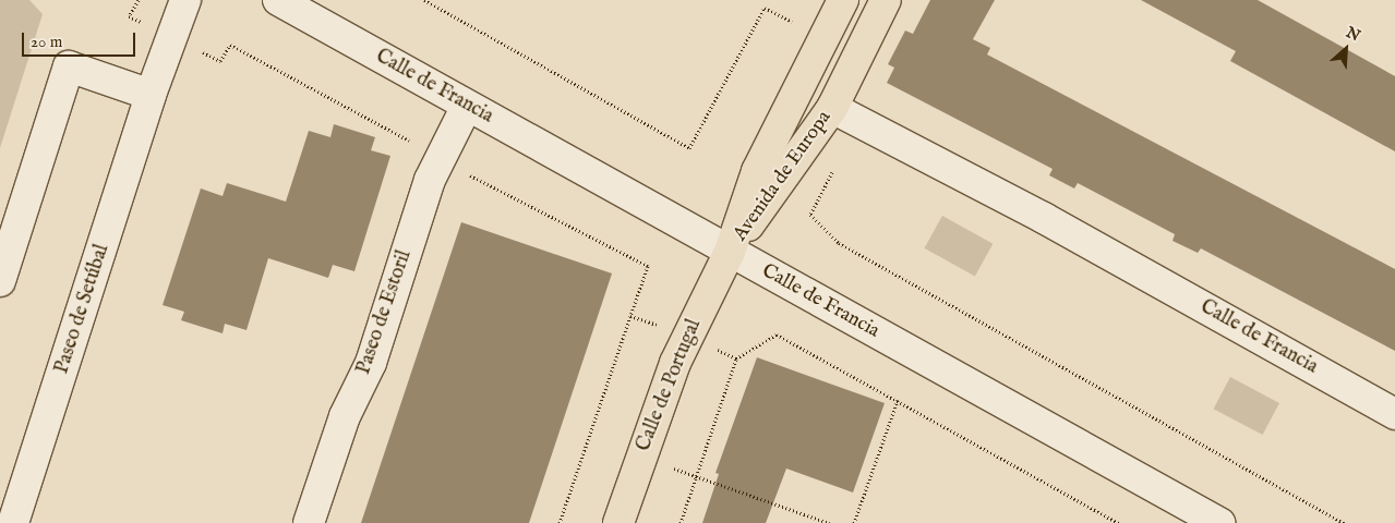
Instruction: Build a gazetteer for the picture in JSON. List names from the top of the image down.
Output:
{
  "streets": {
    "main road": ["Avenida de Europa", "Calle de Portugal"],
    "street": ["Calle de Francia", "Paseo de Setúbal", "Paseo de Estoril"]
  },
  "crossings": [
    ["Calle de Francia", "Avenida de Europa"],
    ["Calle de Francia", "Paseo de Estoril"],
    ["Calle de Francia", "Calle de Portugal"],
    ["Avenida de Europa", "Calle de Portugal"]
  ],
  "scale_bar": "20 m",
  "north": "top right"
}
